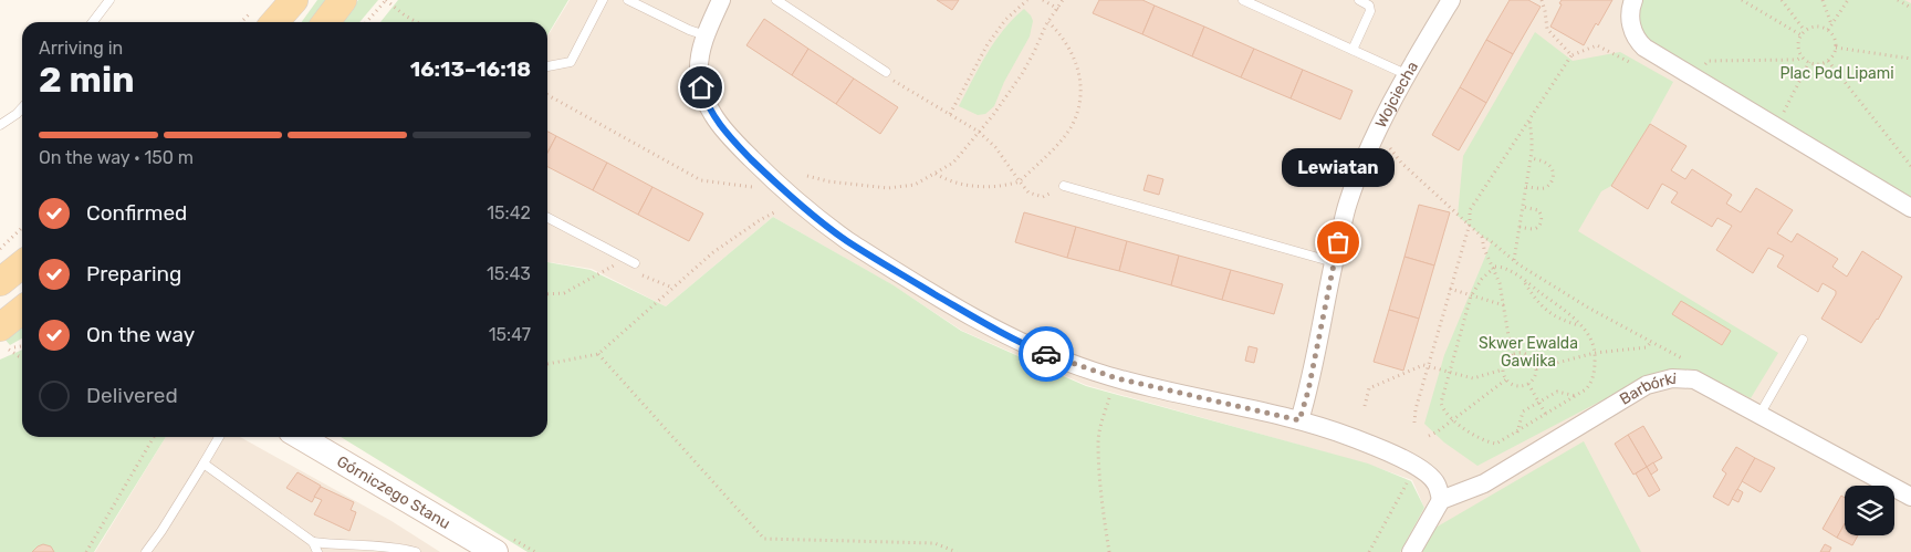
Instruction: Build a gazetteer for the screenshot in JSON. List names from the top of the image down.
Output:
{
  "streets": {
    "street": ["Wojciecha", "Barbórki", "Górniczego Stanu"]
  },
  "parks": ["Plac Pod Lipami", "Skwer Ewalda Gawlika"],
  "places": ["Lewiatan"],
  "page": {
    "heading": ["2 min", "Arriving in", "16:13–16:18"],
    "bar": "On the way · 150 m",
    "bubble": "Lewiatan",
    "list": [
      ["Confirmed", "15:42"],
      ["Preparing", "15:43"],
      ["On the way", "15:47"],
      "Delivered"
    ]
  }
}
